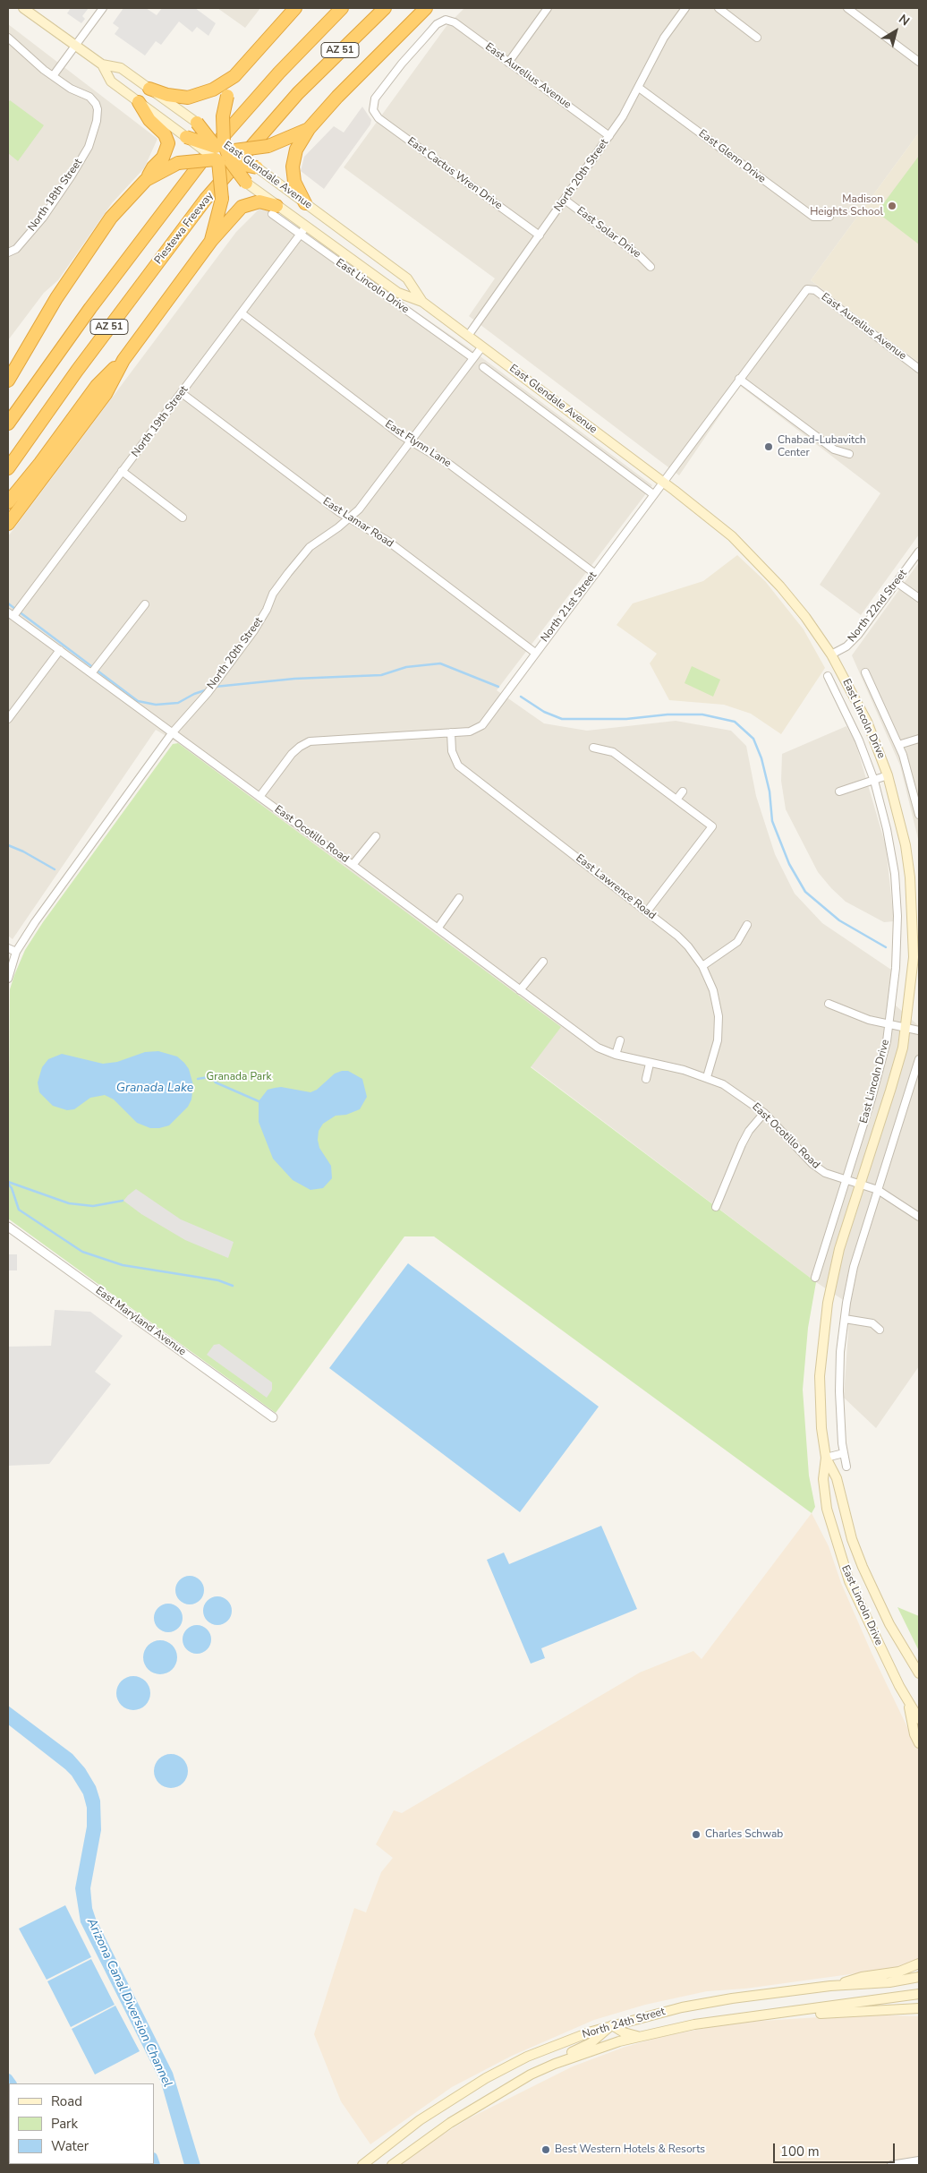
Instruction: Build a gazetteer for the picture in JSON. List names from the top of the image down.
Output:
{
  "streets": {
    "highway": ["AZ 51", "Piestewa Freeway"],
    "main road": ["East Glendale Avenue", "East Lincoln Drive", "North 24th Street"],
    "street": [
      "East Aurelius Avenue",
      "East Glenn Drive",
      "East Cactus Wren Drive",
      "North 20th Street",
      "North 18th Street",
      "East Solar Drive",
      "North 19th Street",
      "East Flynn Lane",
      "East Lamar Road",
      "North 22nd Street",
      "North 21st Street",
      "East Ocotillo Road",
      "East Lawrence Road",
      "East Maryland Avenue"
    ]
  },
  "crossings": [
    ["East Aurelius Avenue", "East Cactus Wren Drive"],
    ["East Aurelius Avenue", "North 20th Street"],
    ["East Aurelius Avenue", "North 21st Street"],
    ["East Glenn Drive", "North 20th Street"],
    ["East Cactus Wren Drive", "North 20th Street"],
    ["East Glendale Avenue", "North 20th Street"],
    ["East Glendale Avenue", "East Lincoln Drive"],
    ["East Glendale Avenue", "North 19th Street"],
    ["East Glendale Avenue", "North 21st Street"],
    ["North 20th Street", "East Solar Drive"],
    ["North 20th Street", "East Lincoln Drive"],
    ["North 20th Street", "East Flynn Lane"],
    ["North 20th Street", "East Lamar Road"],
    ["North 20th Street", "East Ocotillo Road"],
    ["East Lincoln Drive", "North 19th Street"],
    ["East Lincoln Drive", "North 22nd Street"],
    ["East Lincoln Drive", "North 21st Street"],
    ["East Lincoln Drive", "East Ocotillo Road"],
    ["North 19th Street", "East Flynn Lane"],
    ["North 19th Street", "East Lamar Road"],
    ["North 19th Street", "East Ocotillo Road"],
    ["East Flynn Lane", "North 21st Street"],
    ["East Lamar Road", "North 21st Street"],
    ["North 21st Street", "East Ocotillo Road"],
    ["North 21st Street", "East Lawrence Road"],
    ["East Ocotillo Road", "East Lawrence Road"]
  ],
  "water": ["Granada Lake", "Arizona Canal Diversion Channel"],
  "parks": ["Granada Park"],
  "places": [
    "Madison Heights School",
    "Chabad-Lubavitch Center",
    "Charles Schwab",
    "Best Western Hotels & Resorts"
  ],
  "legend": ["Road", "Park", "Water"],
  "scale_bar": "100 m",
  "north": "top right"
}
